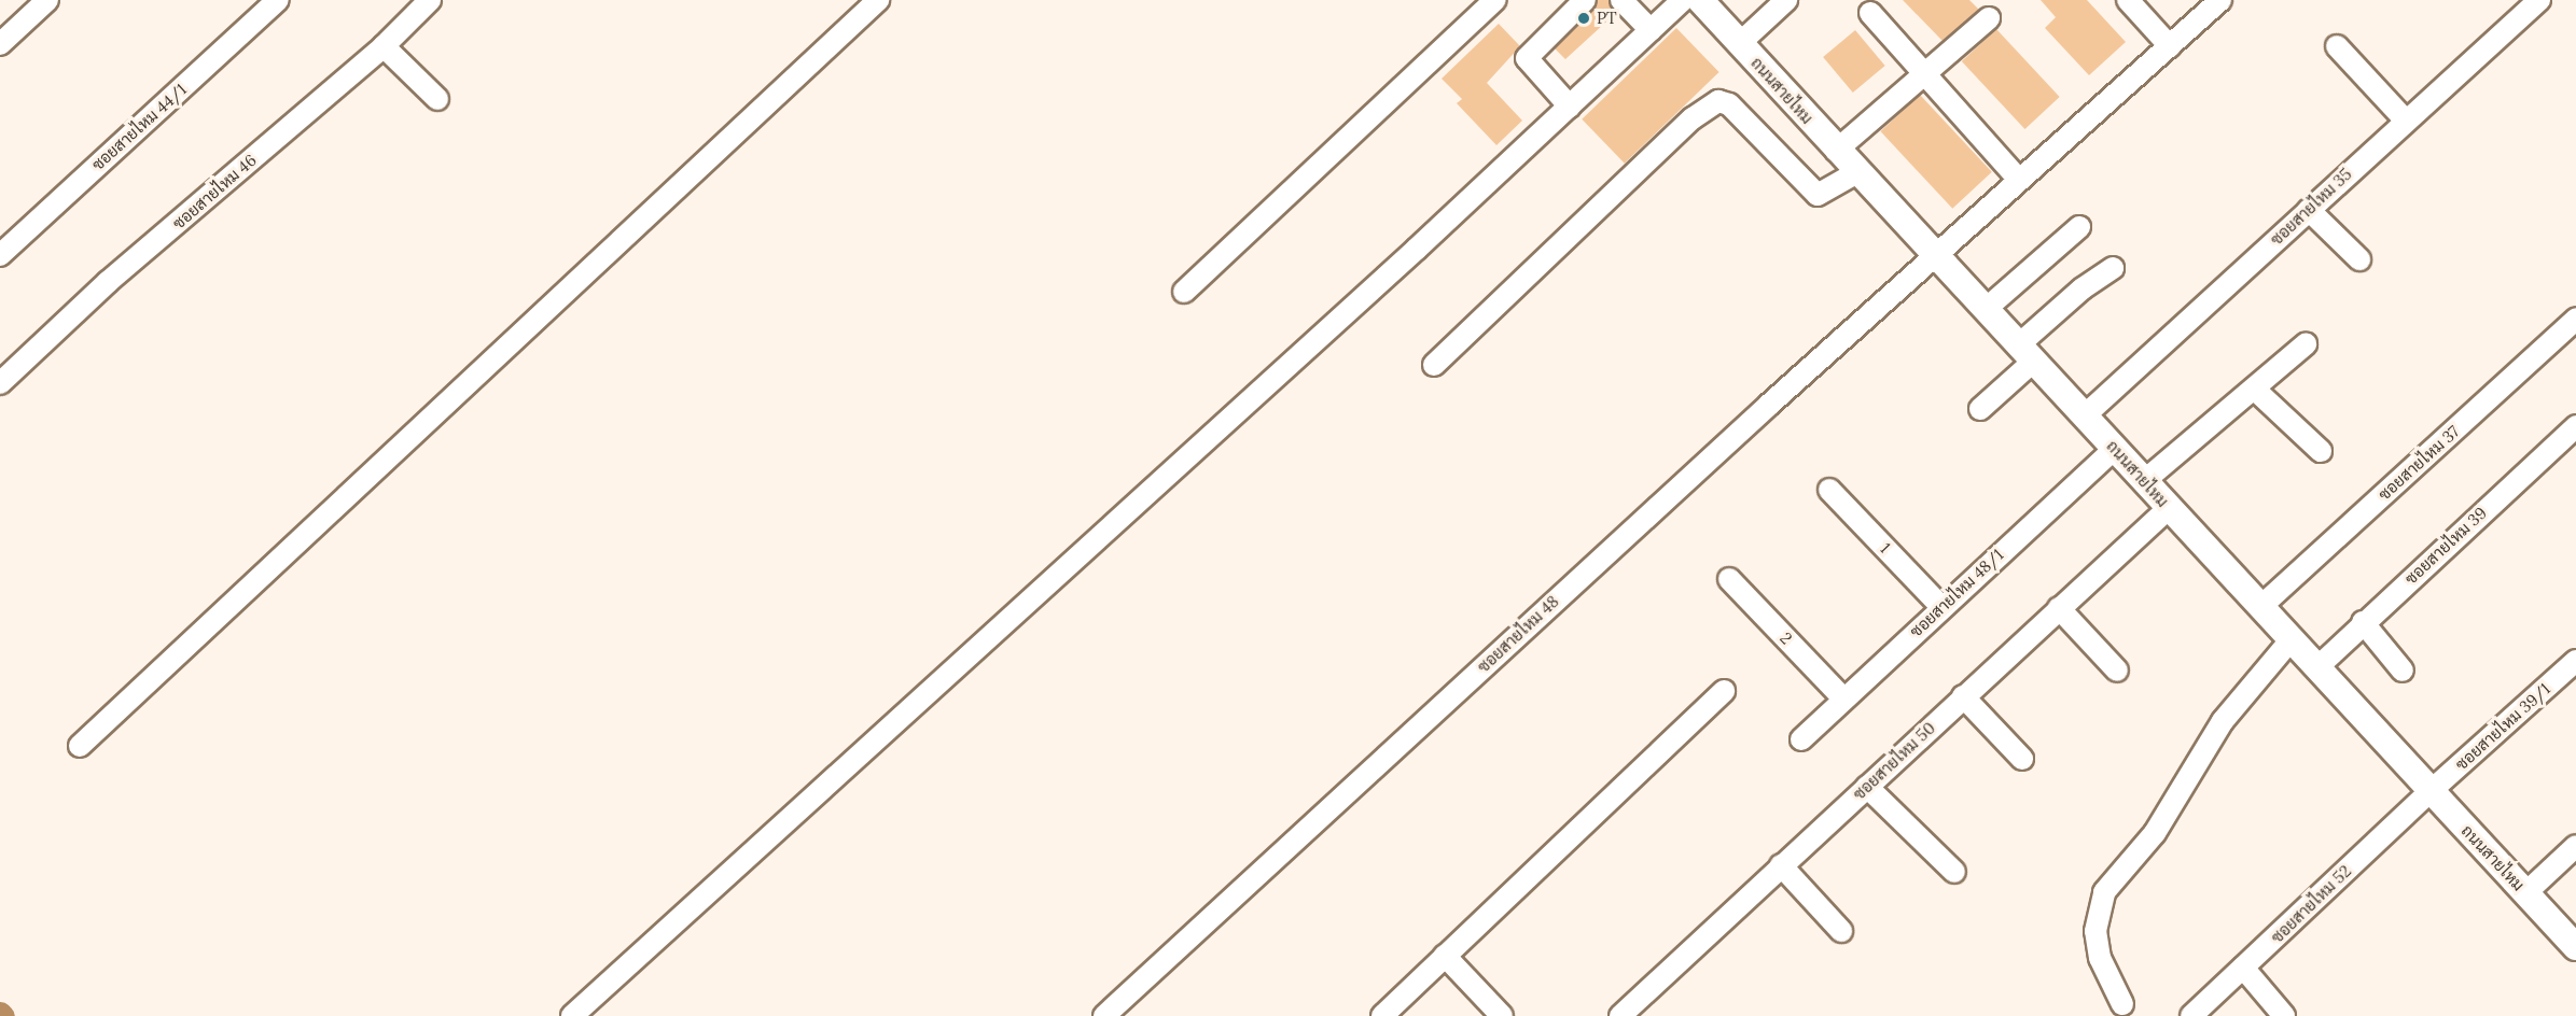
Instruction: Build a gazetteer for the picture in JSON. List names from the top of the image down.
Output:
{
  "streets": {
    "main road": ["ถนนสายไหม"],
    "street": [
      "ซอยสายไหม 44/1",
      "ซอยสายไหม 46",
      "ซอยสายไหม 35",
      "ซอยสายไหม 37",
      "ซอยสายไหม 39",
      "1",
      "ซอยสายไหม 48/1",
      "ซอยสายไหม 48",
      "2",
      "ซอยสายไหม 39/1",
      "ซอยสายไหม 50",
      "ซอยสายไหม 52"
    ]
  },
  "crossings": [
    ["ถนนสายไหม", "ซอยสายไหม 35"],
    ["ถนนสายไหม", "ซอยสายไหม 37"],
    ["ถนนสายไหม", "ซอยสายไหม 39"],
    ["ถนนสายไหม", "ซอยสายไหม 48/1"],
    ["ถนนสายไหม", "ซอยสายไหม 48"],
    ["ถนนสายไหม", "ซอยสายไหม 39/1"],
    ["ถนนสายไหม", "ซอยสายไหม 50"],
    ["ถนนสายไหม", "ซอยสายไหม 52"],
    ["1", "ซอยสายไหม 48/1"],
    ["ซอยสายไหม 48/1", "2"],
    ["ซอยสายไหม 39/1", "ซอยสายไหม 52"]
  ],
  "places": ["PT"]
}
